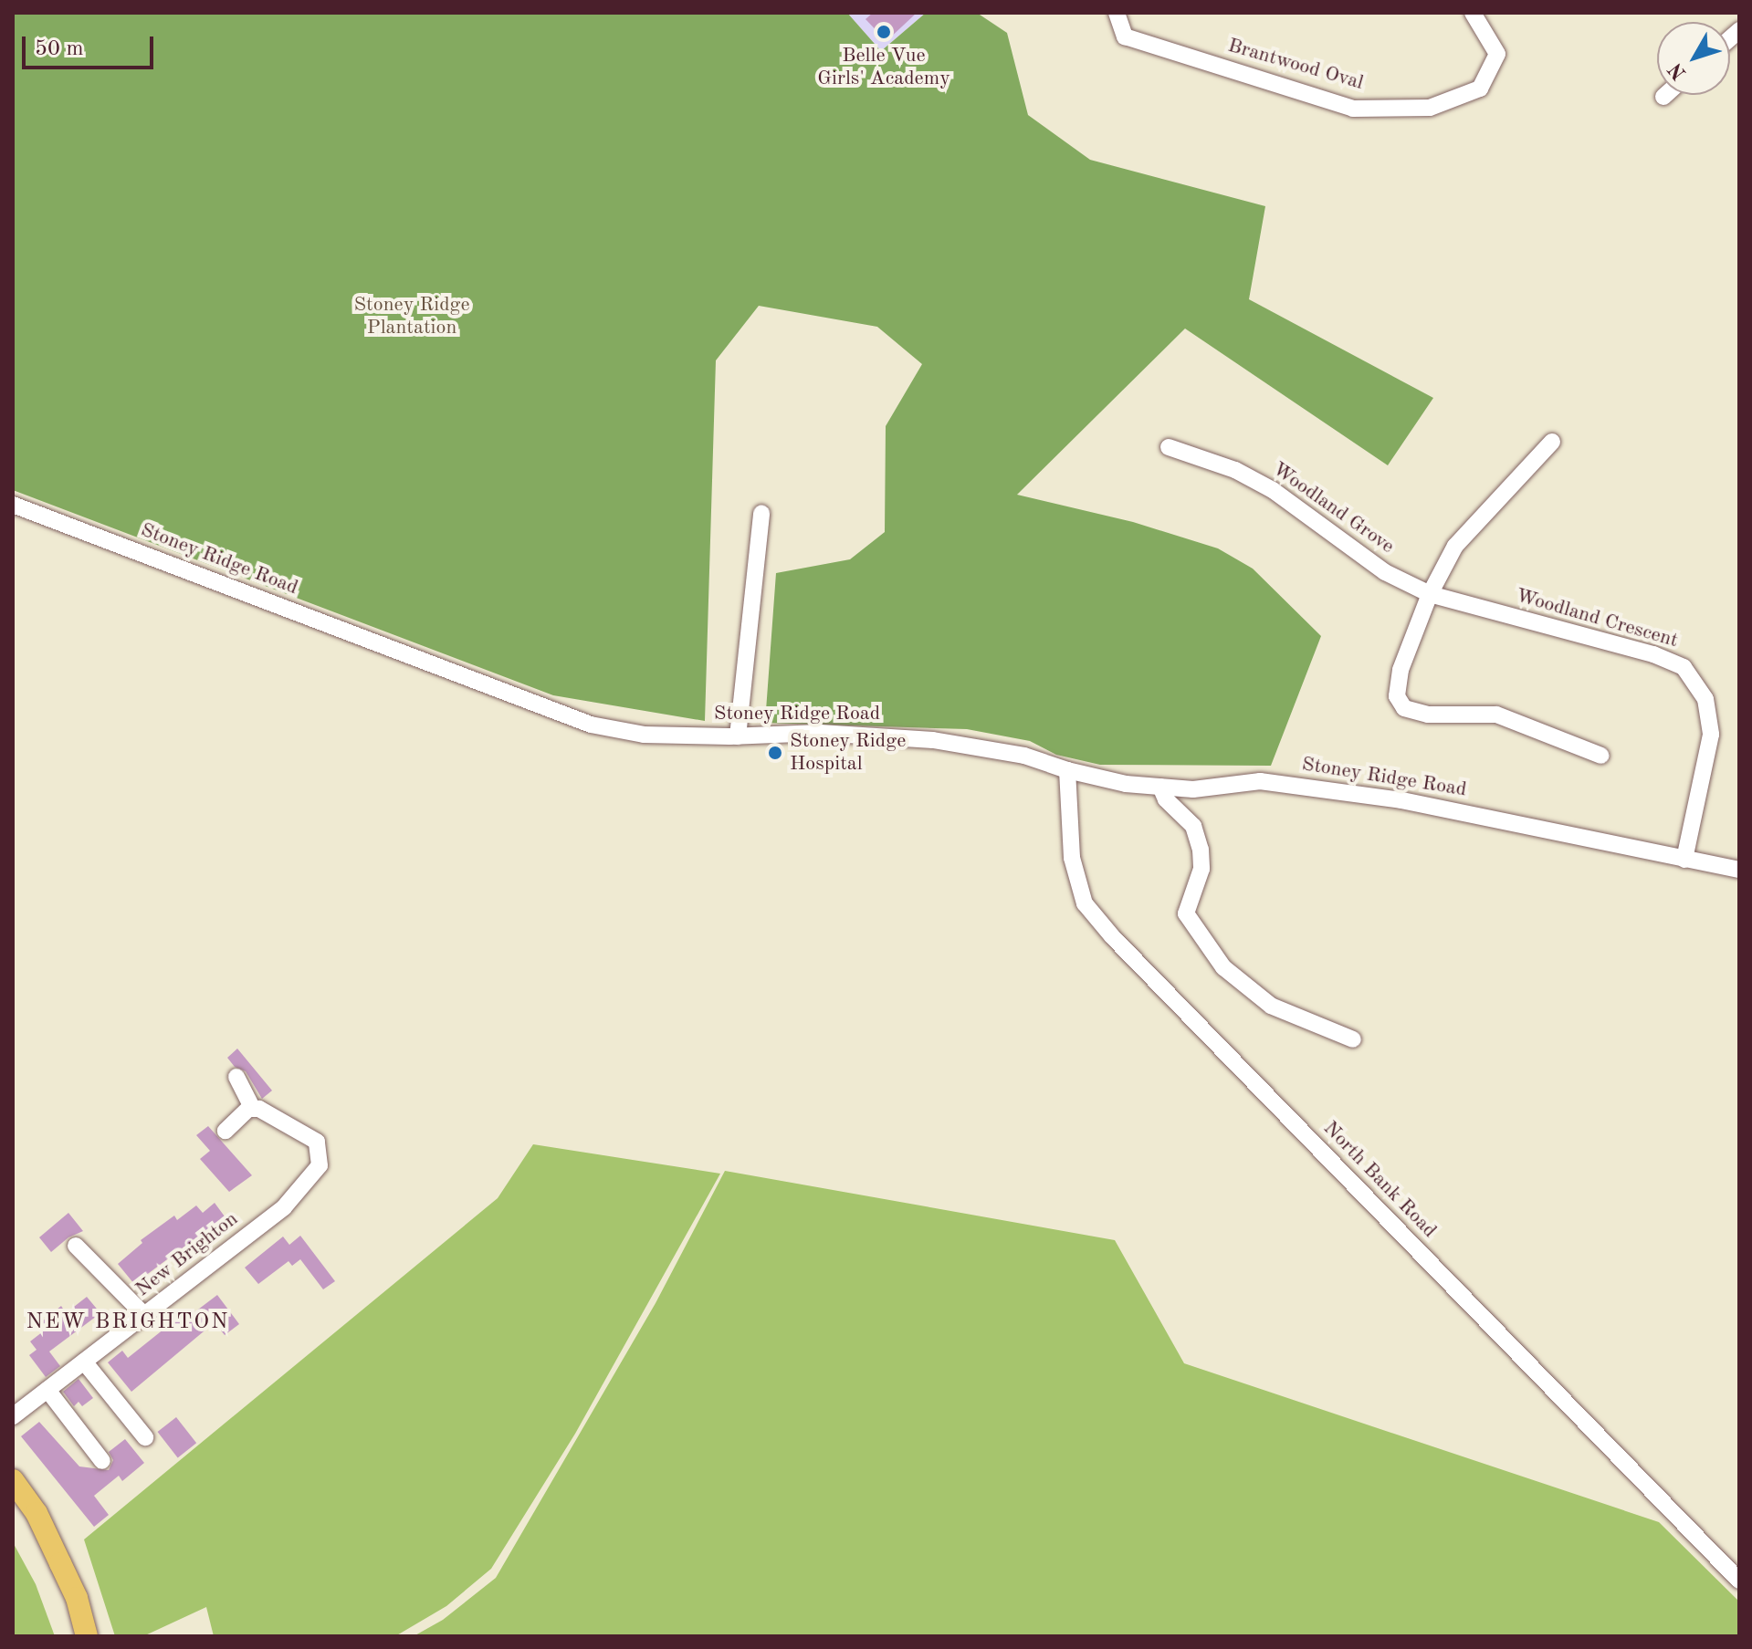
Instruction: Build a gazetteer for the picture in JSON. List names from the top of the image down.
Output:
{
  "streets": {
    "street": [
      "Brantwood Oval",
      "Woodland Grove",
      "Stoney Ridge Road",
      "Woodland Crescent",
      "North Bank Road",
      "New Brighton"
    ]
  },
  "crossings": [
    ["Woodland Grove", "Woodland Crescent"],
    ["Stoney Ridge Road", "Woodland Crescent"],
    ["Stoney Ridge Road", "North Bank Road"]
  ],
  "districts": ["NEW BRIGHTON"],
  "parks": ["Stoney Ridge Plantation"],
  "places": ["Belle Vue Girls' Academy", "Stoney Ridge Hospital"],
  "scale_bar": "50 m",
  "north": "bottom left"
}
